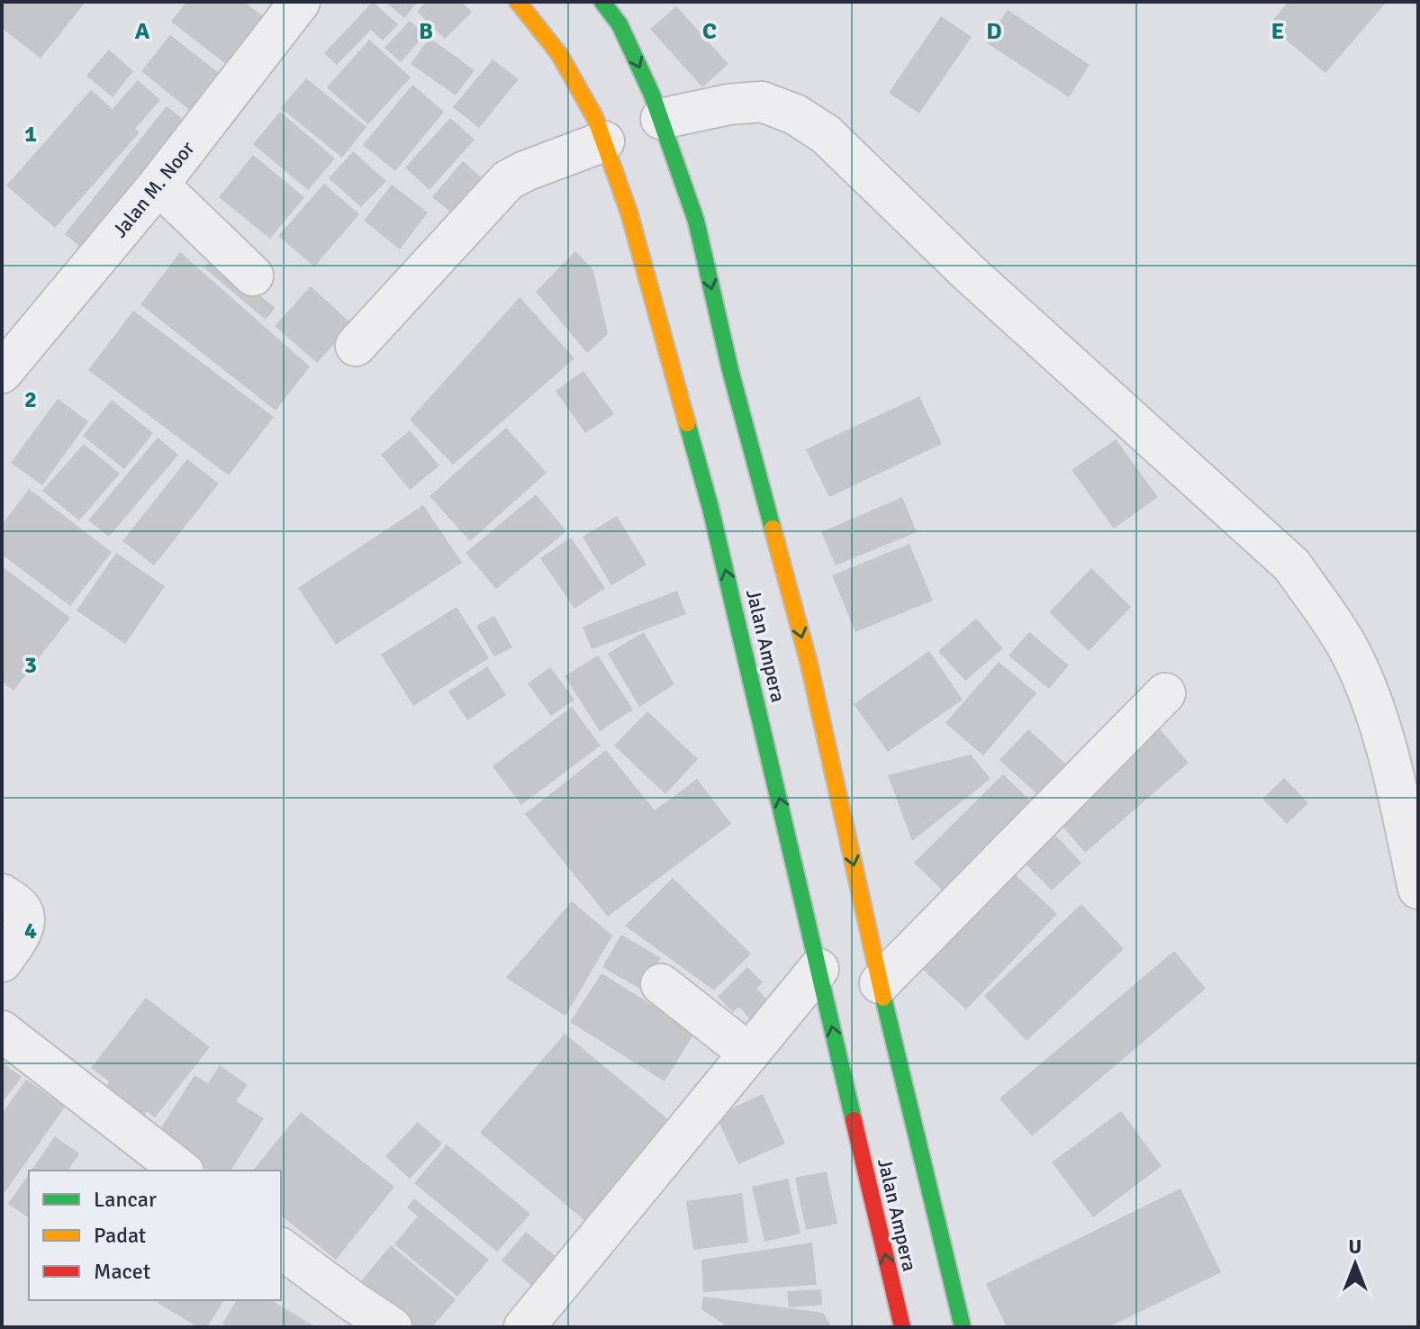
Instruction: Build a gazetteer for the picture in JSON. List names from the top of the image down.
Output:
{
  "streets": {
    "main road": ["Jalan Ampera"],
    "street": ["Jalan M. Noor"]
  },
  "legend": ["Lancar", "Padat", "Macet"],
  "north": "top",
  "grid": {
    "columns": [
      "A",
      "B",
      "C",
      "D",
      "E"
    ],
    "rows": [
      "1",
      "2",
      "3",
      "4"
    ]
  }
}
